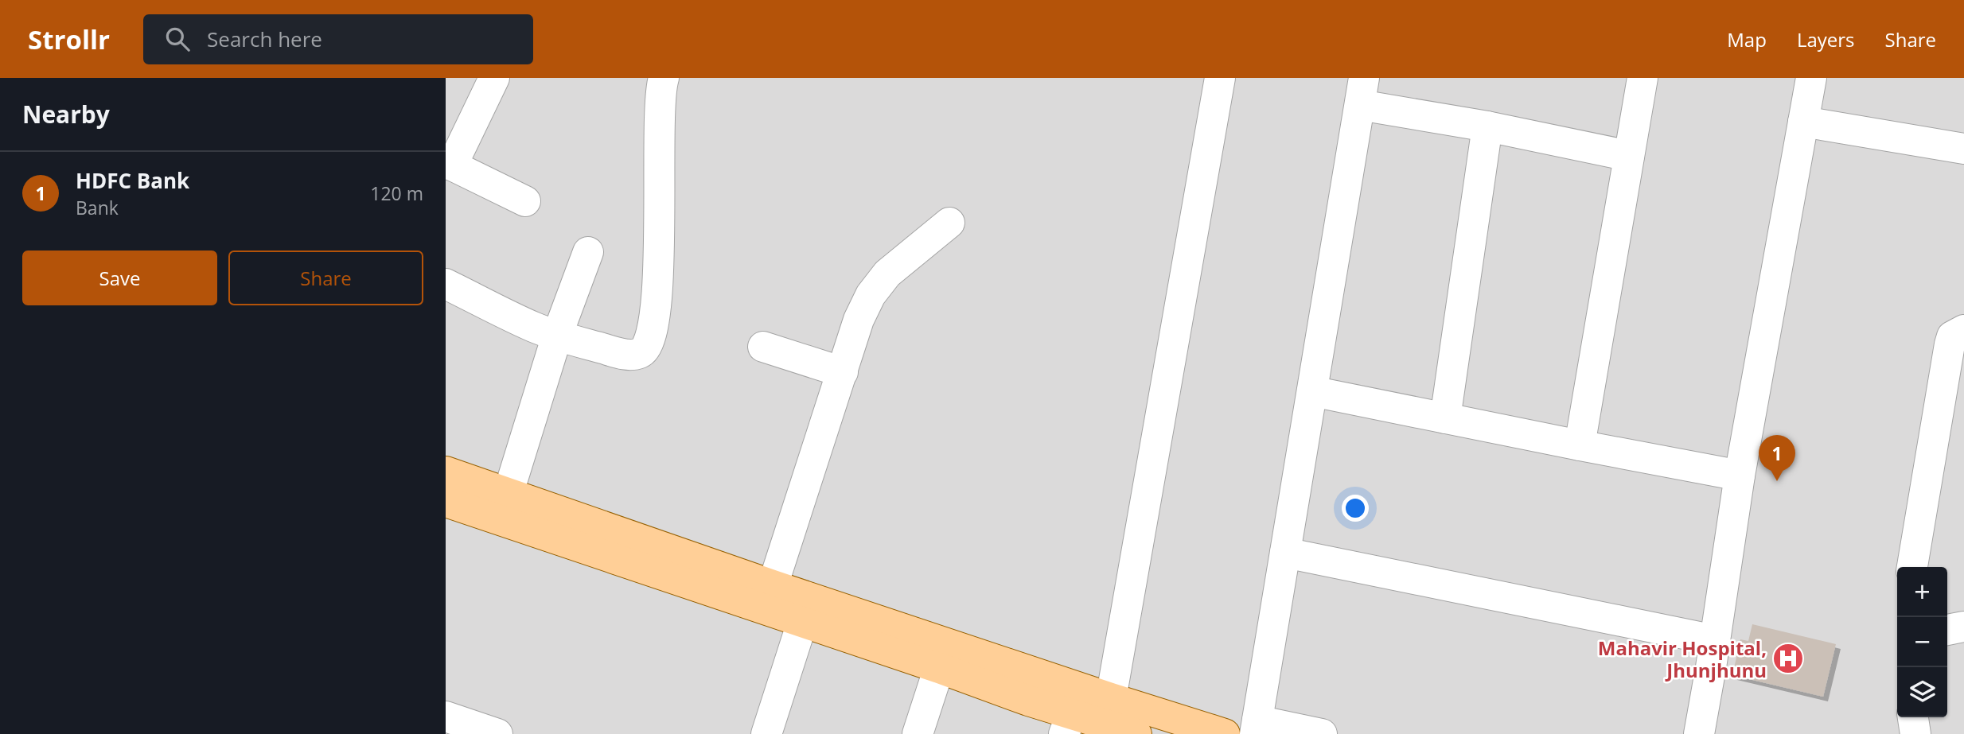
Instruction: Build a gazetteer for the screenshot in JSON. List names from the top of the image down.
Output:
{
  "places": {
    "hospital": ["Mahavir Hospital, Jhunjhunu"]
  },
  "page": {
    "header": "Strollr",
    "search": "Search here",
    "nav": ["Map", "Layers", "Share"],
    "heading": "Nearby",
    "list": [
      {
        "mark": "1",
        "name": "HDFC Bank",
        "note": "Bank",
        "value": "120 m"
      }
    ],
    "buttons": ["Save", "Share"],
    "pins": "1",
    "map_buttons": ["+", "−"]
  }
}
